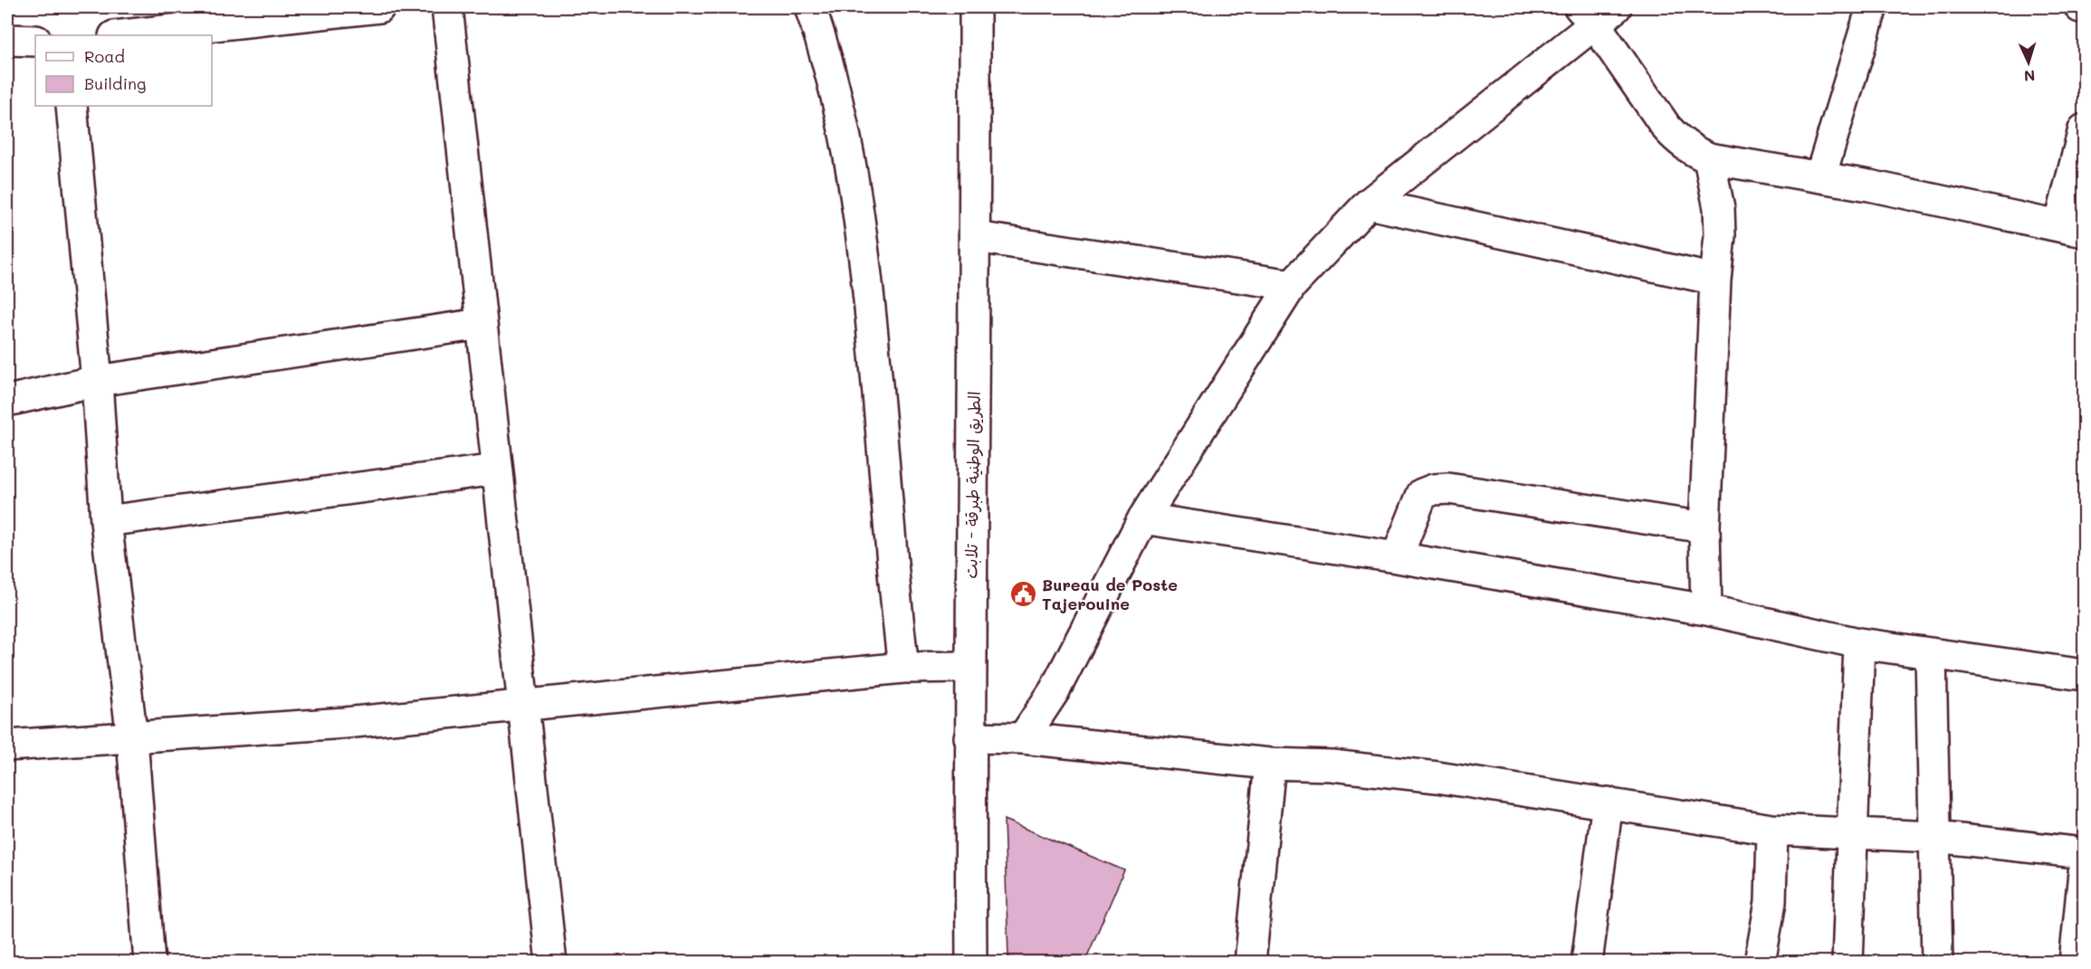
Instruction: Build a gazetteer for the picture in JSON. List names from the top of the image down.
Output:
{
  "streets": {
    "street": ["الطريق الوطنية طبرقة - تلابت"]
  },
  "places": {
    "public building": ["Bureau de Poste Tajerouine"]
  },
  "legend": ["Road", "Building"],
  "north": "bottom"
}
